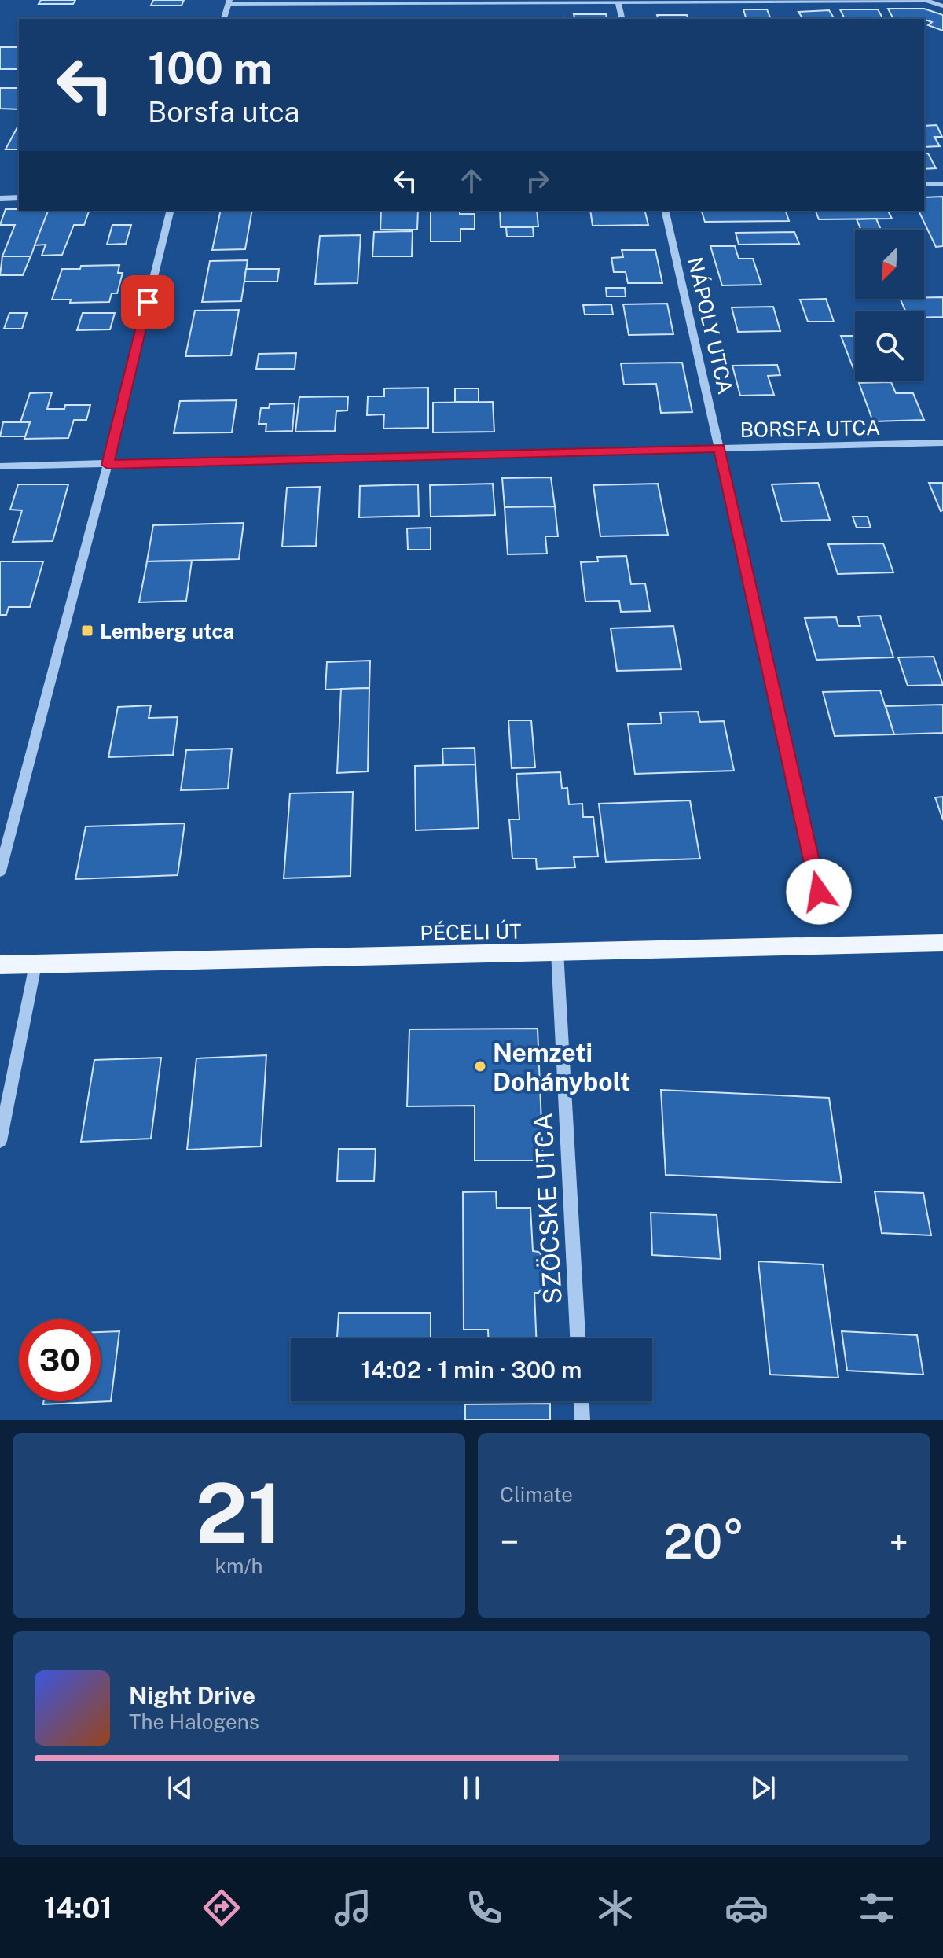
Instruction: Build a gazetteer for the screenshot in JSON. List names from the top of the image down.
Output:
{
  "streets": {
    "main road": ["PÉCELI ÚT"],
    "street": ["NÁPOLY UTCA", "BORSFA UTCA", "SZÖCSKE UTCA"]
  },
  "crossings": [
    ["NÁPOLY UTCA", "BORSFA UTCA"],
    ["PÉCELI ÚT", "SZÖCSKE UTCA"]
  ],
  "places": {
    "transit": ["Lemberg utca"],
    "other": ["Nemzeti Dohánybolt"]
  },
  "north": "bottom left",
  "page": {
    "turn": ["100 m", "Borsfa utca"],
    "limit": "30",
    "trip": "14:02 · 1 min · 300 m",
    "tile": [
      ["21", "km/h"],
      "Climate"
    ],
    "heat": ["−", "20°", "+"],
    "song": ["Night Drive", "The Halogens"],
    "tabs": "14:01"
  }
}
